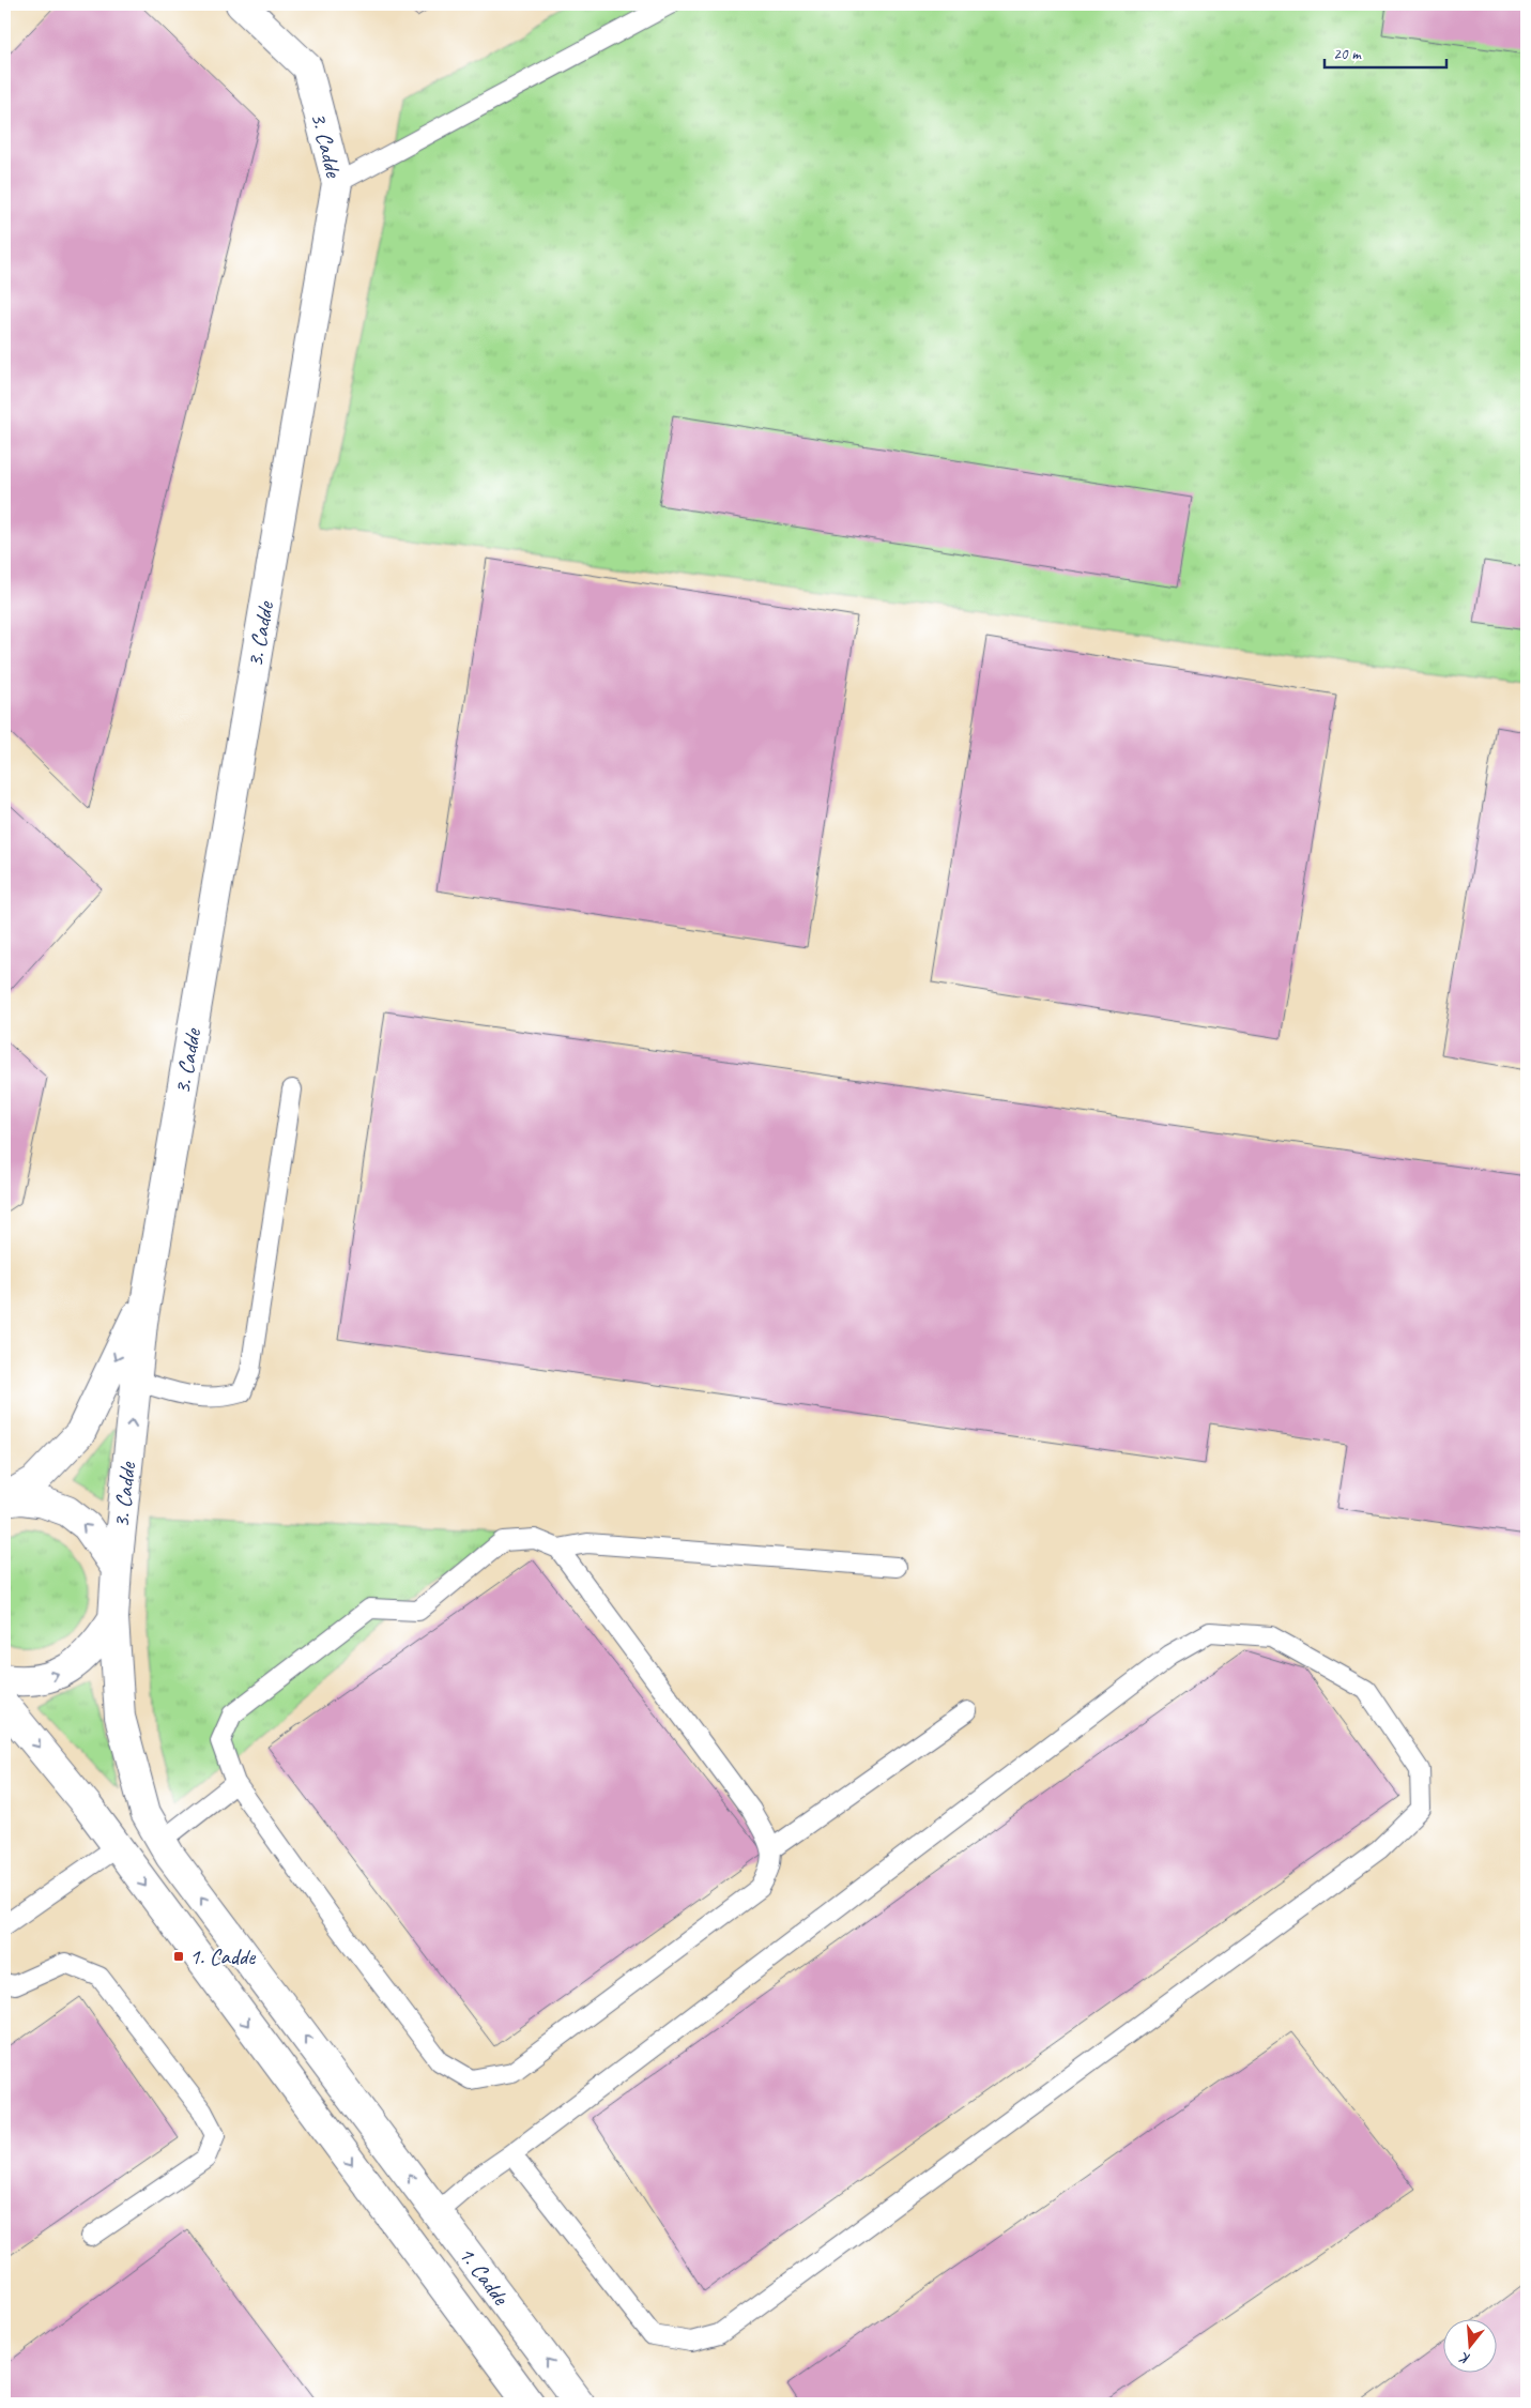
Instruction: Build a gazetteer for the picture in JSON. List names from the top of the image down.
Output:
{
  "streets": {
    "street": ["3. Cadde", "1. Cadde"]
  },
  "crossings": [
    ["3. Cadde", "1. Cadde"]
  ],
  "places": {
    "transit": ["1. Cadde"]
  },
  "scale_bar": "20 m",
  "north": "bottom"
}
